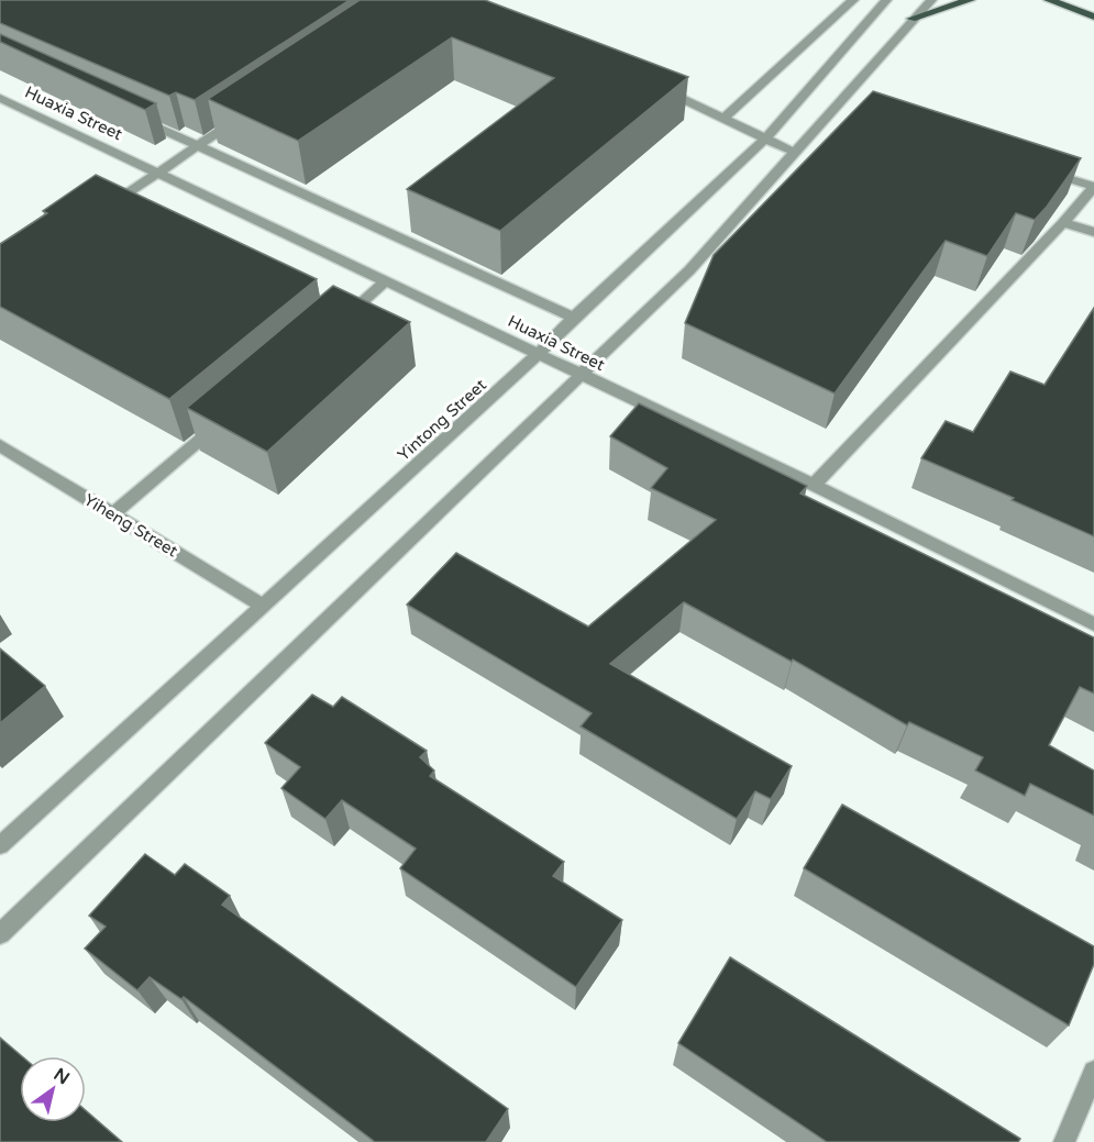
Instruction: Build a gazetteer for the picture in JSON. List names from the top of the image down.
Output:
{
  "streets": {
    "street": ["Huaxia Street", "Yintong Street", "Yiheng Street"]
  },
  "crossings": [
    ["Huaxia Street", "Yintong Street"],
    ["Yintong Street", "Yiheng Street"]
  ],
  "north": "top right"
}
